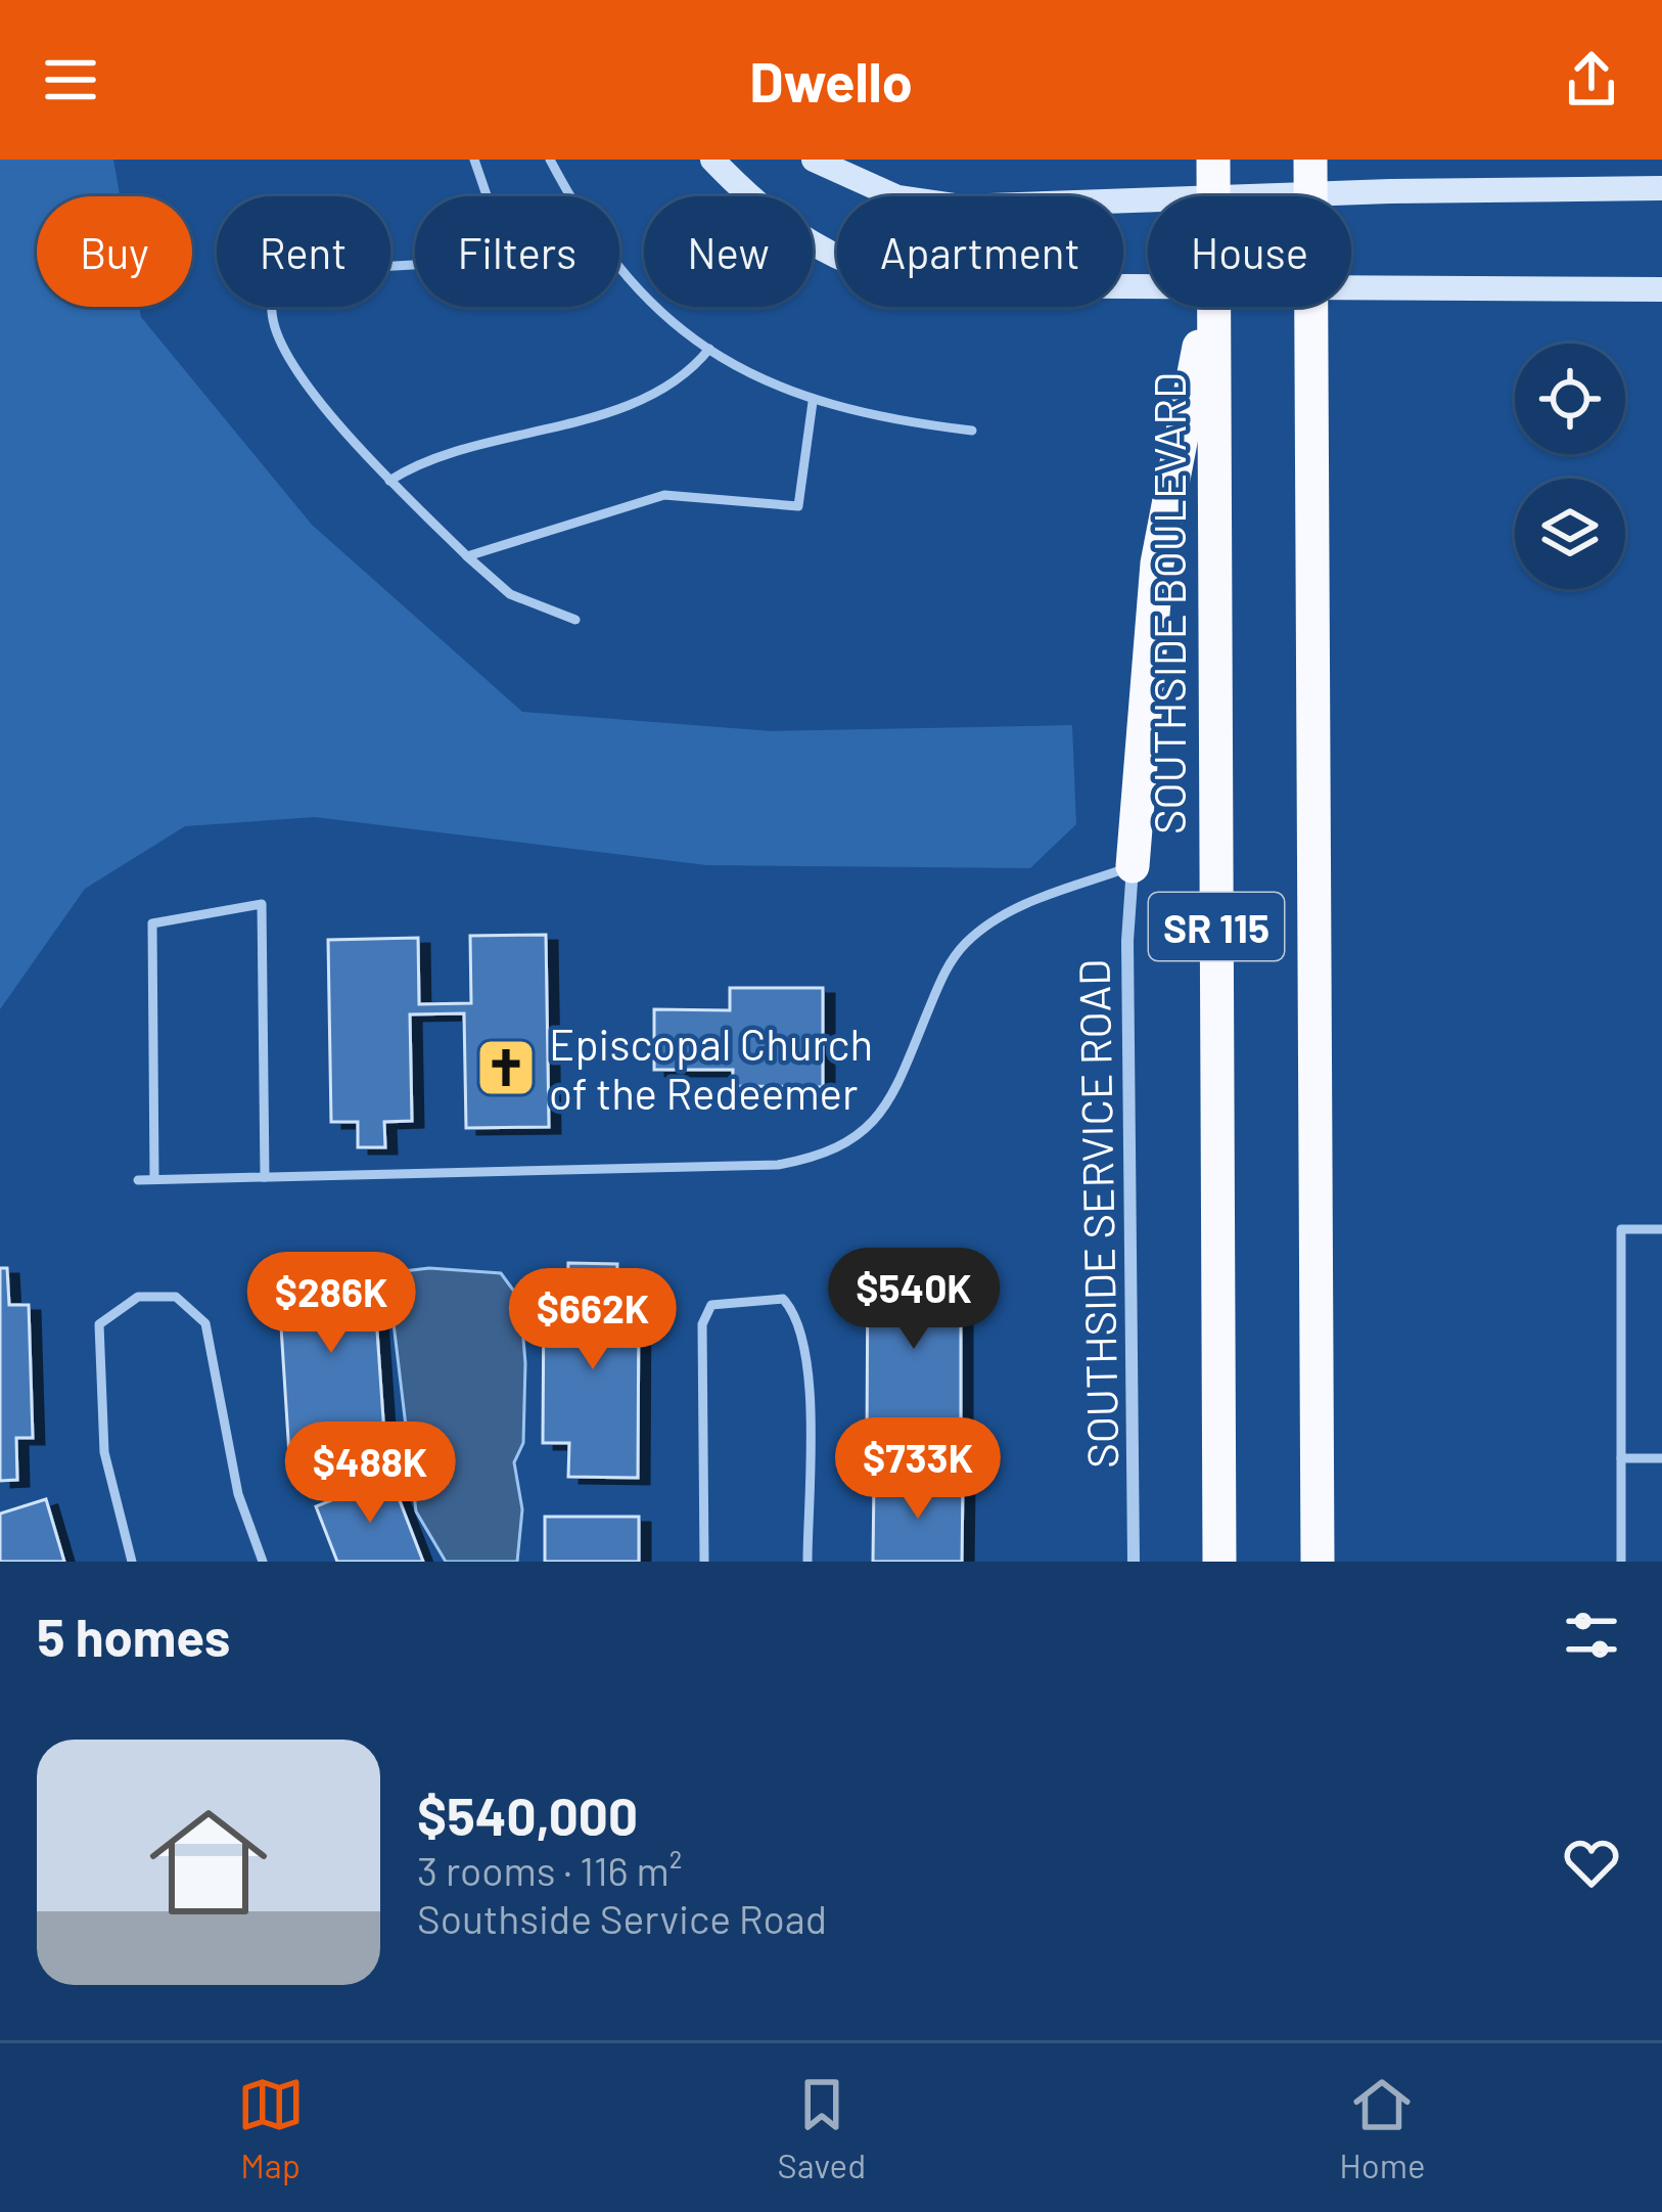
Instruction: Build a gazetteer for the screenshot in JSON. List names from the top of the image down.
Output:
{
  "streets": {
    "highway": ["SOUTHSIDE BOULEVARD", "SR 115"],
    "street": ["SOUTHSIDE SERVICE ROAD"]
  },
  "places": {
    "church": ["Episcopal Church of the Redeemer"]
  },
  "page": {
    "header": "Dwello",
    "chip": [
      "Buy",
      "Rent",
      "Filters",
      "New",
      "Apartment",
      "House"
    ],
    "price": [
      "$540K",
      "$286K",
      "$662K",
      "$733K",
      "$488K"
    ],
    "heading": "5 homes",
    "list": [
      {
        "name": "$540,000",
        "note": "3 rooms · 116 m² · Southside Service Road"
      }
    ],
    "tabs": ["Map", "Saved", "Home"]
  }
}
